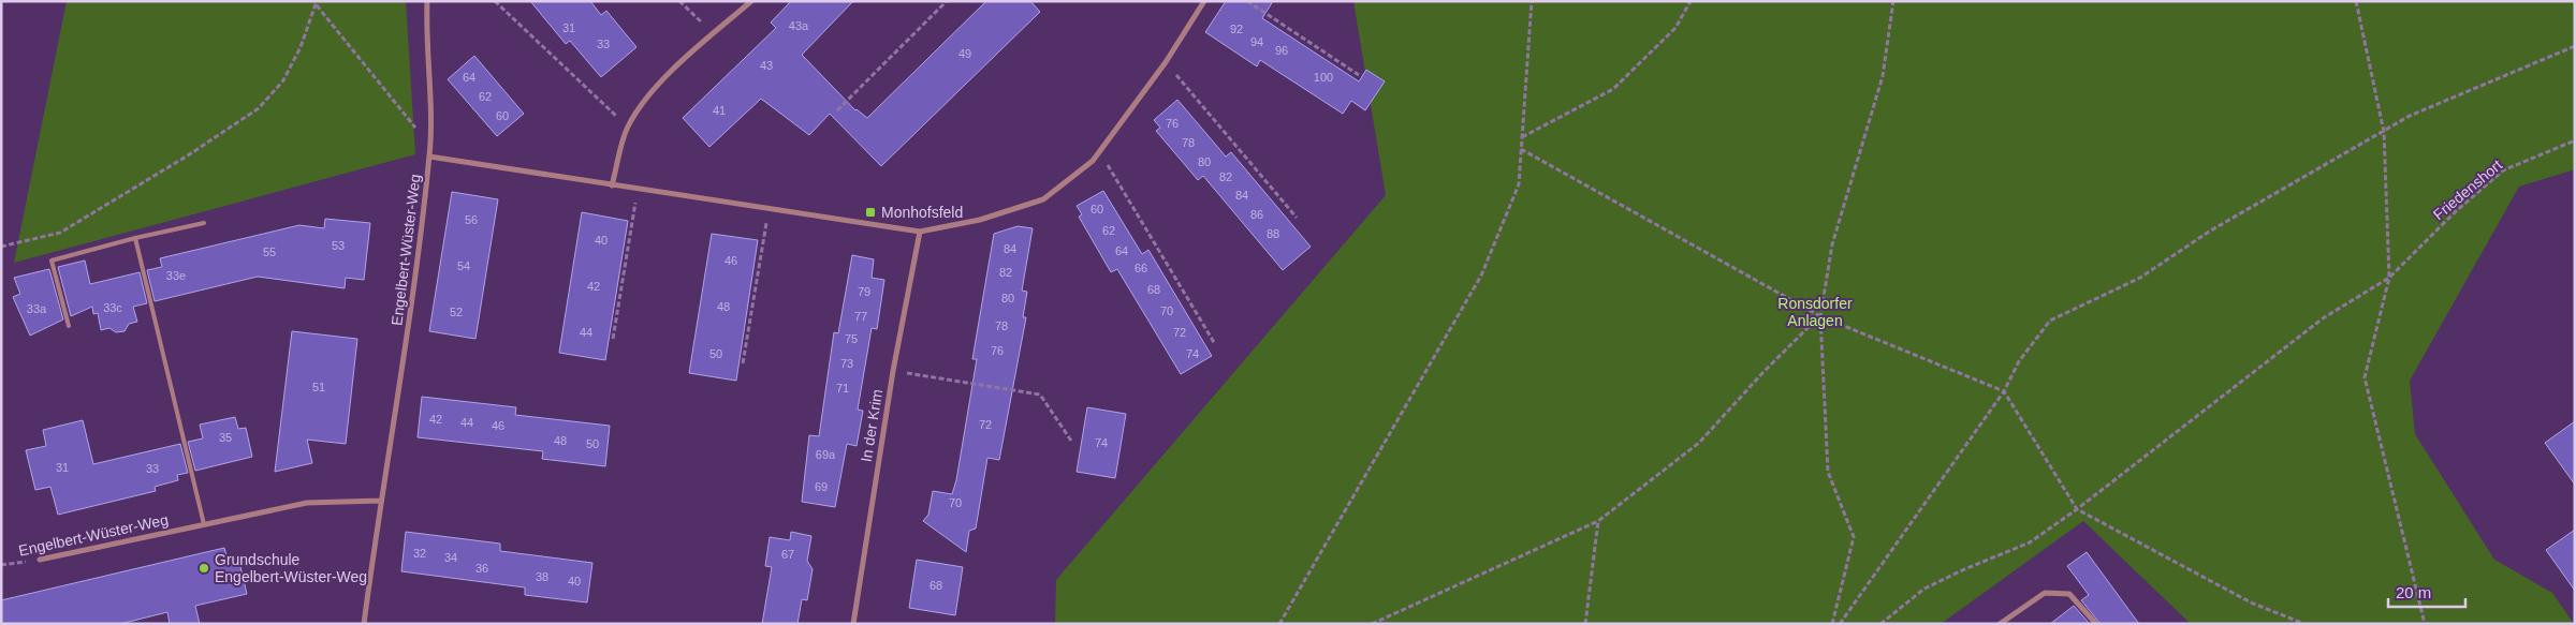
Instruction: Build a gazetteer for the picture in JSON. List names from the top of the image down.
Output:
{
  "streets": {
    "street": ["Engelbert-Wüster-Weg", "In der Krim"],
    "path": ["Friedenshort"]
  },
  "parks": ["Ronsdorfer Anlagen"],
  "places": {
    "transit": ["Monhofsfeld"],
    "other": ["Grundschule Engelbert-Wüster-Weg"]
  },
  "house_numbers": [
    "43a",
    "31",
    "92",
    "94",
    "33",
    "96",
    "49",
    "43",
    "64",
    "100",
    "62",
    "41",
    "60",
    "76",
    "78",
    "80",
    "82",
    "84",
    "60",
    "86",
    "56",
    "62",
    "88",
    "40",
    "53",
    "84",
    "64",
    "55",
    "46",
    "54",
    "66",
    "82",
    "33e",
    "42",
    "68",
    "79",
    "80",
    "48",
    "33c",
    "33a",
    "70",
    "52",
    "77",
    "78",
    "44",
    "72",
    "75",
    "76",
    "50",
    "74",
    "73",
    "51",
    "71",
    "42",
    "44",
    "72",
    "46",
    "35",
    "48",
    "74",
    "50",
    "69a",
    "31",
    "33",
    "69",
    "70",
    "32",
    "67",
    "34",
    "36",
    "38",
    "40",
    "68"
  ],
  "scale_bar": "20 m"
}
